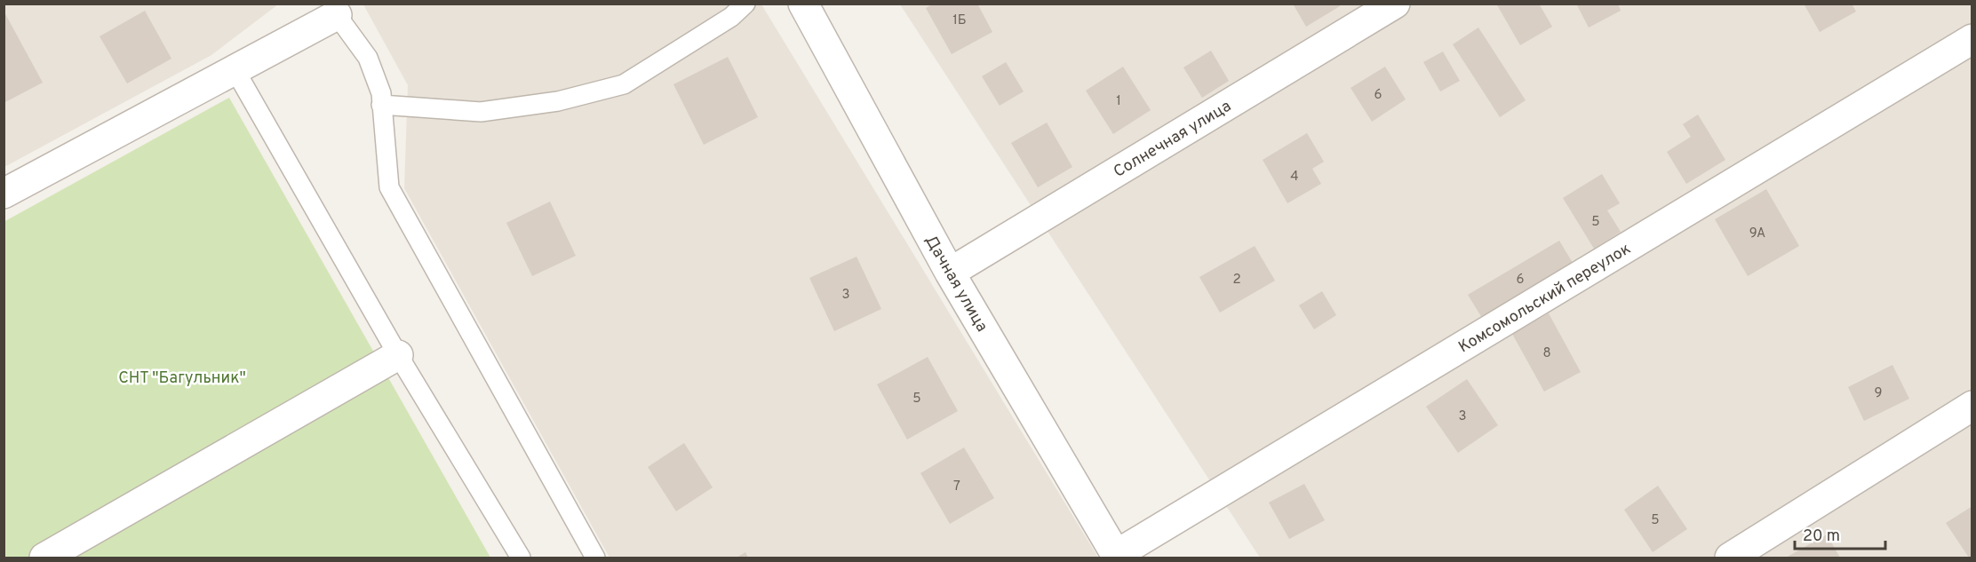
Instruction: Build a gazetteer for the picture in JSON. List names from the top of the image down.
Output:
{
  "streets": {
    "street": ["Солнечная улица", "Дачная улица", "Комсомольский переулок"]
  },
  "crossings": [
    ["Солнечная улица", "Дачная улица"],
    ["Дачная улица", "Комсомольский переулок"]
  ],
  "parks": ["СНТ \"Багульник\""],
  "house_numbers": [
    "1Б",
    "6",
    "1",
    "4",
    "5",
    "9А",
    "2",
    "6",
    "3",
    "8",
    "9",
    "5",
    "3",
    "7",
    "5"
  ],
  "scale_bar": "20 m"
}
